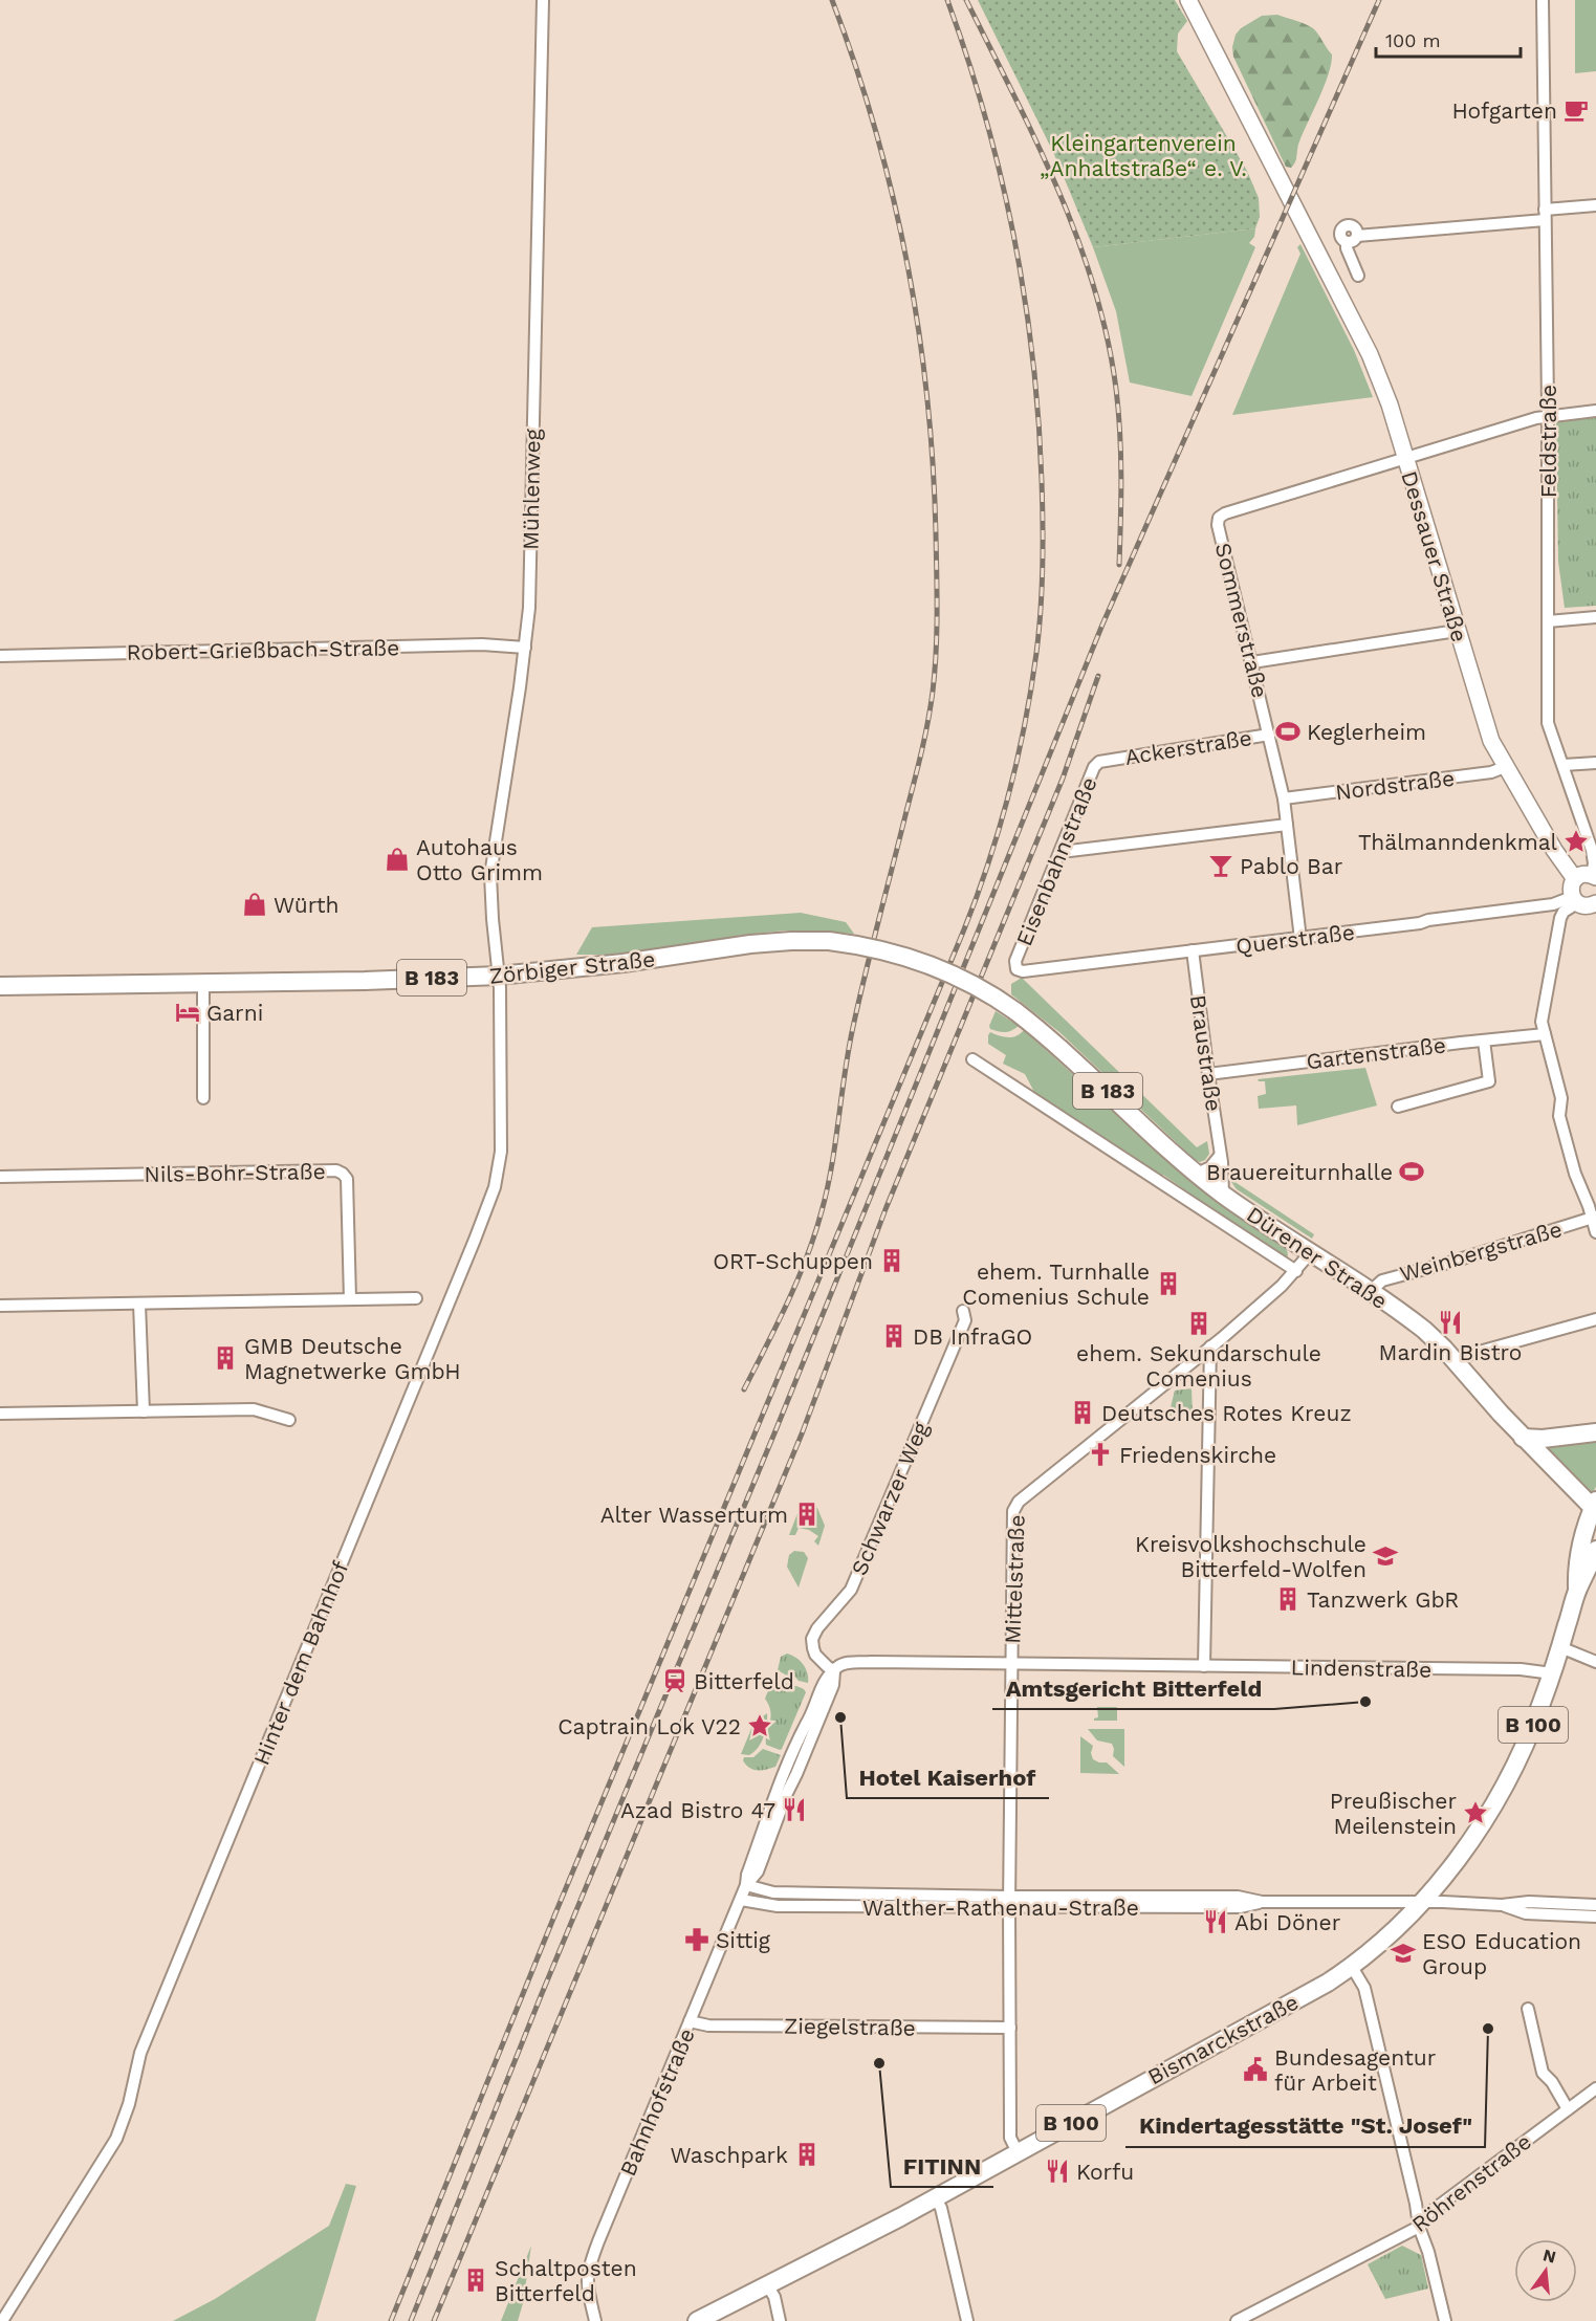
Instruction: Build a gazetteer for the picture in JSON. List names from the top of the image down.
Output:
{
  "streets": {
    "main road": [
      "Zörbiger Straße",
      "B 183",
      "Dürener Straße",
      "B 100",
      "Bismarckstraße"
    ],
    "street": [
      "Feldstraße",
      "Mühlenweg",
      "Dessauer Straße",
      "Sommerstraße",
      "Robert-Grießbach-Straße",
      "Ackerstraße",
      "Nordstraße",
      "Eisenbahnstraße",
      "Querstraße",
      "Braustraße",
      "Gartenstraße",
      "Nils-Bohr-Straße",
      "Weinbergstraße",
      "Schwarzer Weg",
      "Mittelstraße",
      "Hinter dem Bahnhof",
      "Lindenstraße",
      "Walther-Rathenau-Straße",
      "Ziegelstraße",
      "Bahnhofstraße",
      "Röhrenstraße"
    ]
  },
  "crossings": [
    ["Mühlenweg", "Robert-Grießbach-Straße"],
    ["Mühlenweg", "Zörbiger Straße"],
    ["Mühlenweg", "Hinter dem Bahnhof"],
    ["Dessauer Straße", "Sommerstraße"],
    ["Dessauer Straße", "Nordstraße"],
    ["Sommerstraße", "Ackerstraße"],
    ["Sommerstraße", "Nordstraße"],
    ["Sommerstraße", "Querstraße"],
    ["Ackerstraße", "Eisenbahnstraße"],
    ["Eisenbahnstraße", "Querstraße"],
    ["Querstraße", "Braustraße"],
    ["Zörbiger Straße", "Dürener Straße"],
    ["Zörbiger Straße", "Hinter dem Bahnhof"],
    ["Braustraße", "Gartenstraße"],
    ["Braustraße", "Dürener Straße"],
    ["Weinbergstraße", "Dürener Straße"],
    ["Dürener Straße", "Mittelstraße"],
    ["Dürener Straße", "Bismarckstraße"],
    ["Schwarzer Weg", "Lindenstraße"],
    ["Schwarzer Weg", "Bahnhofstraße"],
    ["Mittelstraße", "Lindenstraße"],
    ["Mittelstraße", "Walther-Rathenau-Straße"],
    ["Mittelstraße", "Ziegelstraße"],
    ["Mittelstraße", "Bismarckstraße"],
    ["Lindenstraße", "Bismarckstraße"],
    ["Lindenstraße", "Bahnhofstraße"],
    ["Walther-Rathenau-Straße", "Bismarckstraße"],
    ["Walther-Rathenau-Straße", "Bahnhofstraße"],
    ["Ziegelstraße", "Bahnhofstraße"]
  ],
  "parks": ["Kleingartenverein „Anhaltstraße“ e. V."],
  "places": {
    "cafe": ["Hofgarten"],
    "sports": ["Keglerheim", "Brauereiturnhalle"],
    "place": ["Thälmanndenkmal", "Captrain Lok V22", "Preußischer Meilenstein"],
    "shop": ["Autohaus Otto Grimm", "Würth"],
    "bar": ["Pablo Bar"],
    "hotel": ["Garni"],
    "building": [
      "ORT-Schuppen",
      "ehem. Turnhalle Comenius Schule",
      "ehem. Sekundarschule Comenius",
      "DB InfraGO",
      "GMB Deutsche Magnetwerke GmbH",
      "Deutsches Rotes Kreuz",
      "Alter Wasserturm",
      "Tanzwerk GbR",
      "Waschpark",
      "Schaltposten Bitterfeld"
    ],
    "restaurant": [
      "Mardin Bistro",
      "Azad Bistro 47",
      "Abi Döner",
      "Korfu"
    ],
    "church": ["Friedenskirche"],
    "school or university": ["Kreisvolkshochschule Bitterfeld-Wolfen", "ESO Education Group"],
    "station": ["Bitterfeld"],
    "other": [
      "Amtsgericht Bitterfeld",
      "Hotel Kaiserhof",
      "Kindertagesstätte \"St. Josef\"",
      "FITINN"
    ],
    "pharmacy": ["Sittig"],
    "public building": ["Bundesagentur für Arbeit"]
  },
  "scale_bar": "100 m",
  "north": "top"
}
